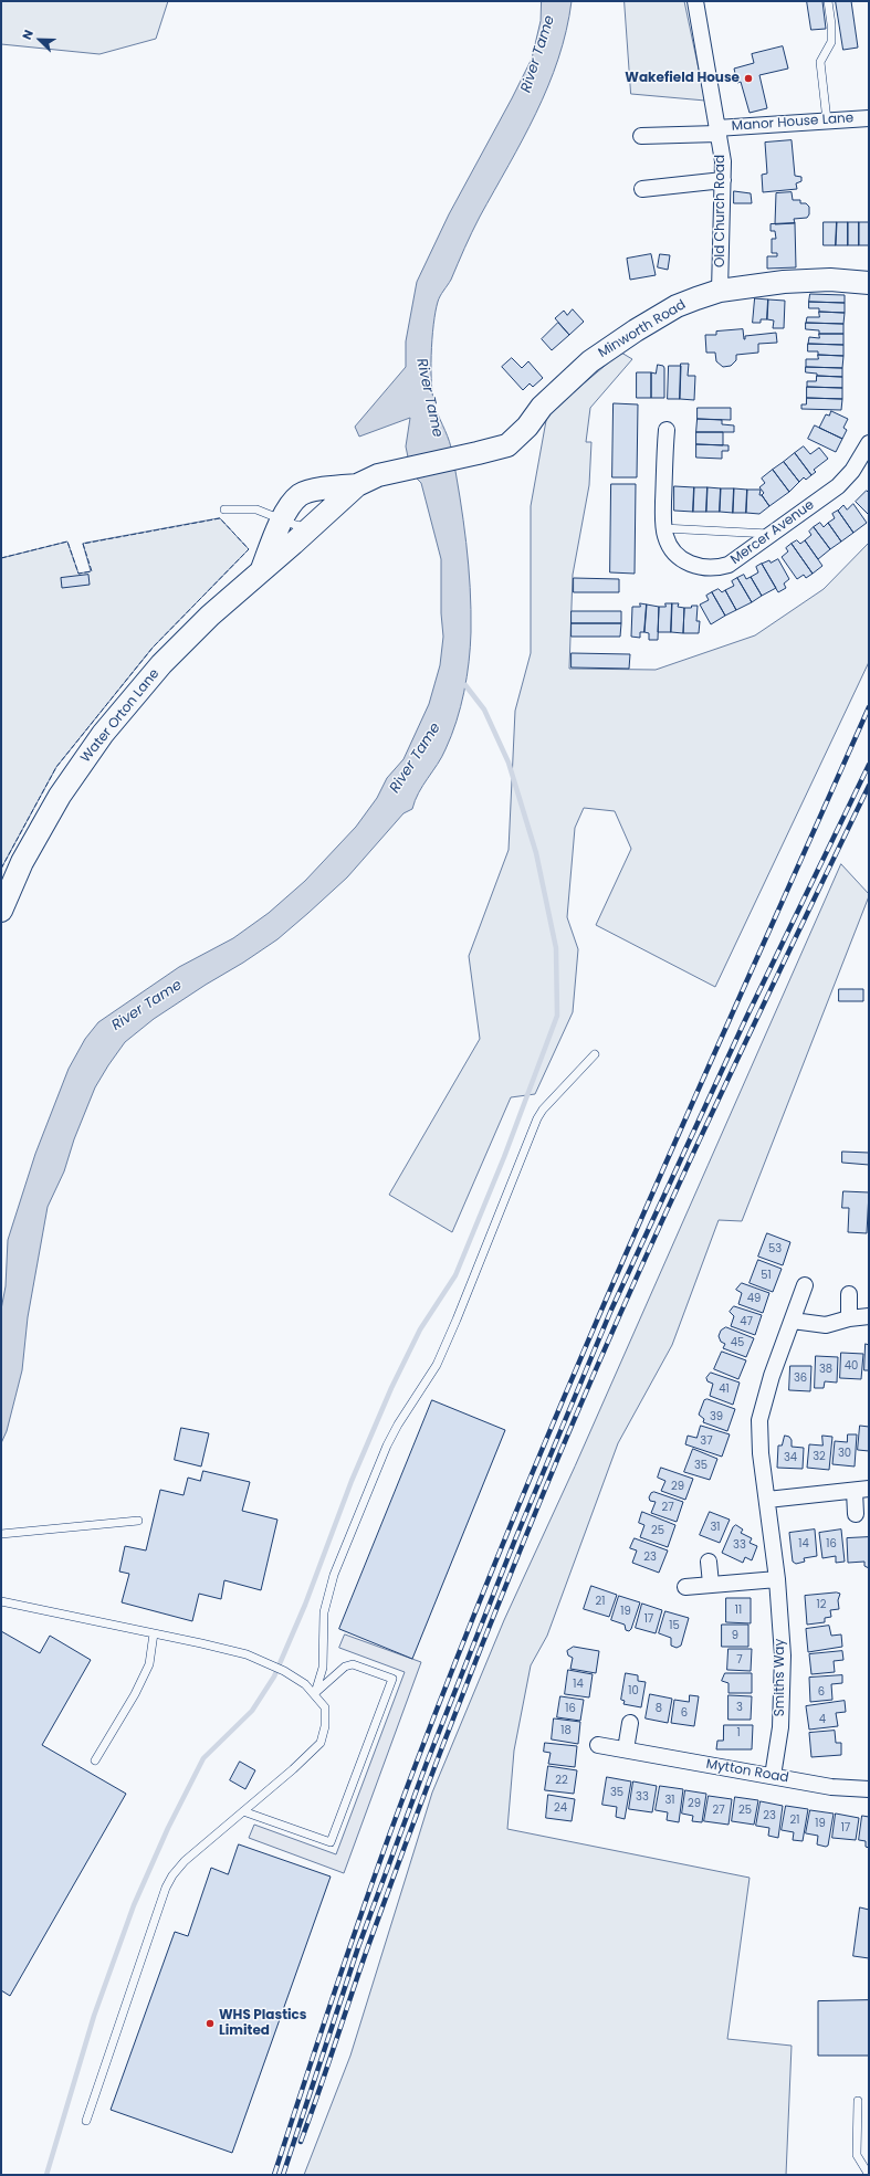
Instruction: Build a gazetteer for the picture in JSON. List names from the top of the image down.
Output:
{
  "streets": {
    "street": [
      "Manor House Lane",
      "Old Church Road",
      "Minworth Road",
      "Mercer Avenue",
      "Water Orton Lane",
      "Smiths Way",
      "Mytton Road"
    ]
  },
  "crossings": [
    ["Manor House Lane", "Old Church Road"],
    ["Old Church Road", "Minworth Road"],
    ["Minworth Road", "Water Orton Lane"],
    ["Smiths Way", "Mytton Road"]
  ],
  "water": ["River Tame"],
  "places": ["Wakefield House", "WHS Plastics Limited"],
  "house_numbers": [
    "53",
    "51",
    "49",
    "47",
    "45",
    "40",
    "38",
    "36",
    "41",
    "39",
    "37",
    "30",
    "32",
    "34",
    "35",
    "29",
    "27",
    "31",
    "25",
    "14",
    "16",
    "33",
    "23",
    "21",
    "12",
    "11",
    "19",
    "17",
    "15",
    "9",
    "7",
    "14",
    "10",
    "6",
    "3",
    "16",
    "8",
    "6",
    "4",
    "18",
    "1",
    "22",
    "35",
    "33",
    "31",
    "29",
    "24",
    "27",
    "25",
    "23",
    "21",
    "19",
    "17"
  ],
  "north": "top left"
}
